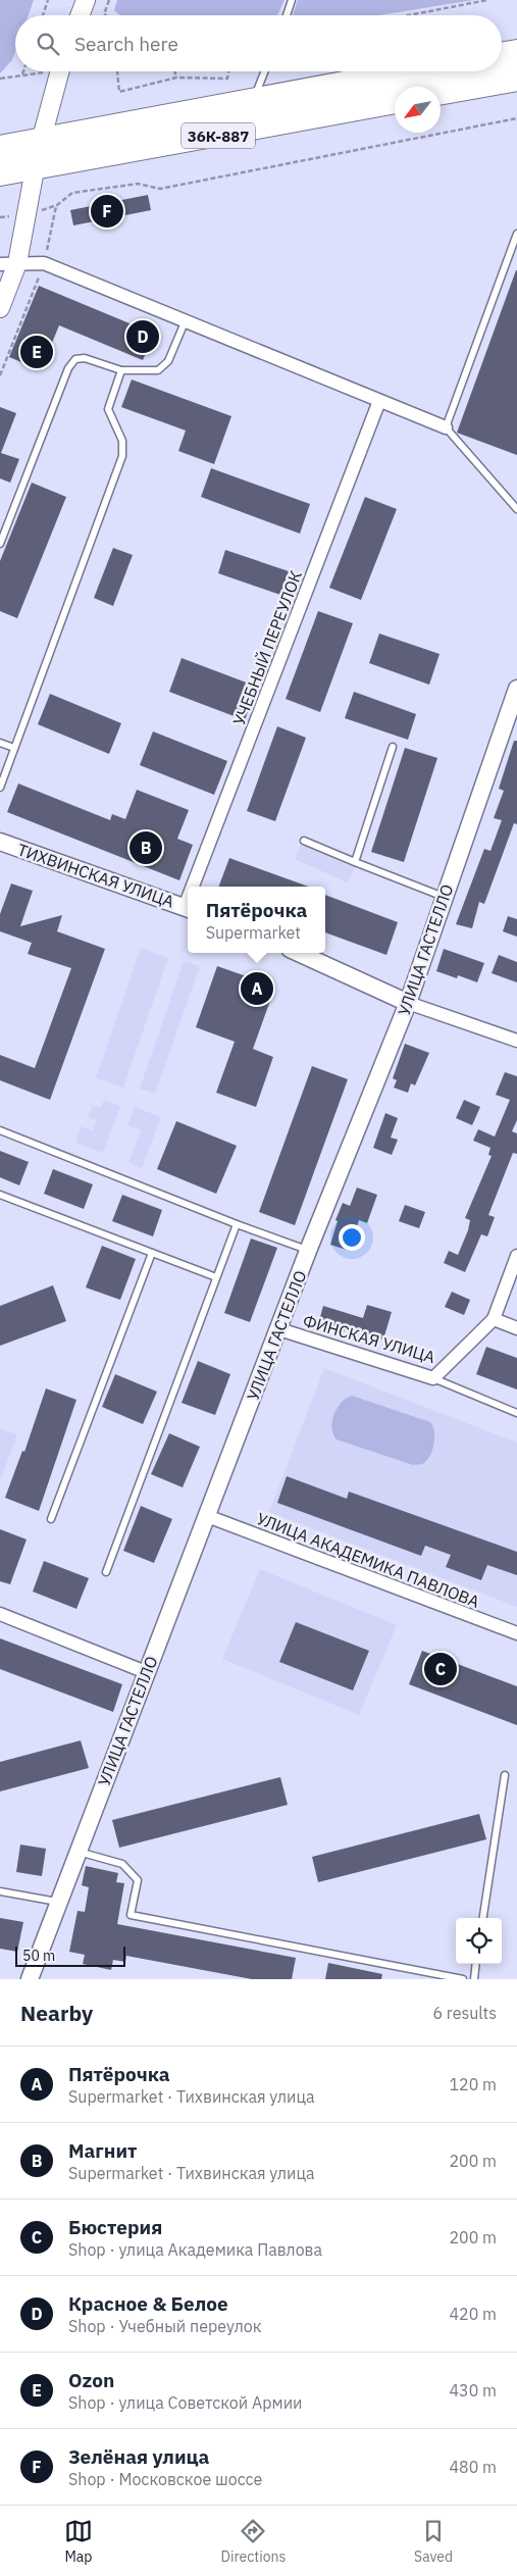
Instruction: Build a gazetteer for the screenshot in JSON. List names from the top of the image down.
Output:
{
  "streets": {
    "main road": ["36К-887"],
    "street": [
      "УЧЕБНЫЙ ПЕРЕУЛОК",
      "ТИХВИНСКАЯ УЛИЦА",
      "УЛИЦА ГАСТЕЛЛО",
      "ФИНСКАЯ УЛИЦА",
      "УЛИЦА АКАДЕМИКА ПАВЛОВА"
    ]
  },
  "crossings": [
    ["УЛИЦА ГАСТЕЛЛО", "ФИНСКАЯ УЛИЦА"],
    ["УЛИЦА ГАСТЕЛЛО", "УЛИЦА АКАДЕМИКА ПАВЛОВА"]
  ],
  "scale_bar": "50 m",
  "north": "bottom left",
  "page": {
    "search": "Search here",
    "pins": [
      "F",
      "D",
      "E",
      "B",
      "A",
      "C"
    ],
    "popup": ["Пятёрочка", "Supermarket"],
    "scale": "50 m",
    "heading": ["Nearby", "6 results"],
    "list": [
      {
        "mark": "A",
        "name": "Пятёрочка",
        "note": "Supermarket · Тихвинская улица",
        "value": "120 m"
      },
      {
        "mark": "B",
        "name": "Магнит",
        "note": "Supermarket · Тихвинская улица",
        "value": "200 m"
      },
      {
        "mark": "C",
        "name": "Бюстерия",
        "note": "Shop · улица Академика Павлова",
        "value": "200 m"
      },
      {
        "mark": "D",
        "name": "Красное & Белое",
        "note": "Shop · Учебный переулок",
        "value": "420 m"
      },
      {
        "mark": "E",
        "name": "Ozon",
        "note": "Shop · улица Советской Армии",
        "value": "430 m"
      },
      {
        "mark": "F",
        "name": "Зелёная улица",
        "note": "Shop · Московское шоссе",
        "value": "480 m"
      }
    ],
    "nav": ["Map", "Directions", "Saved"]
  }
}
